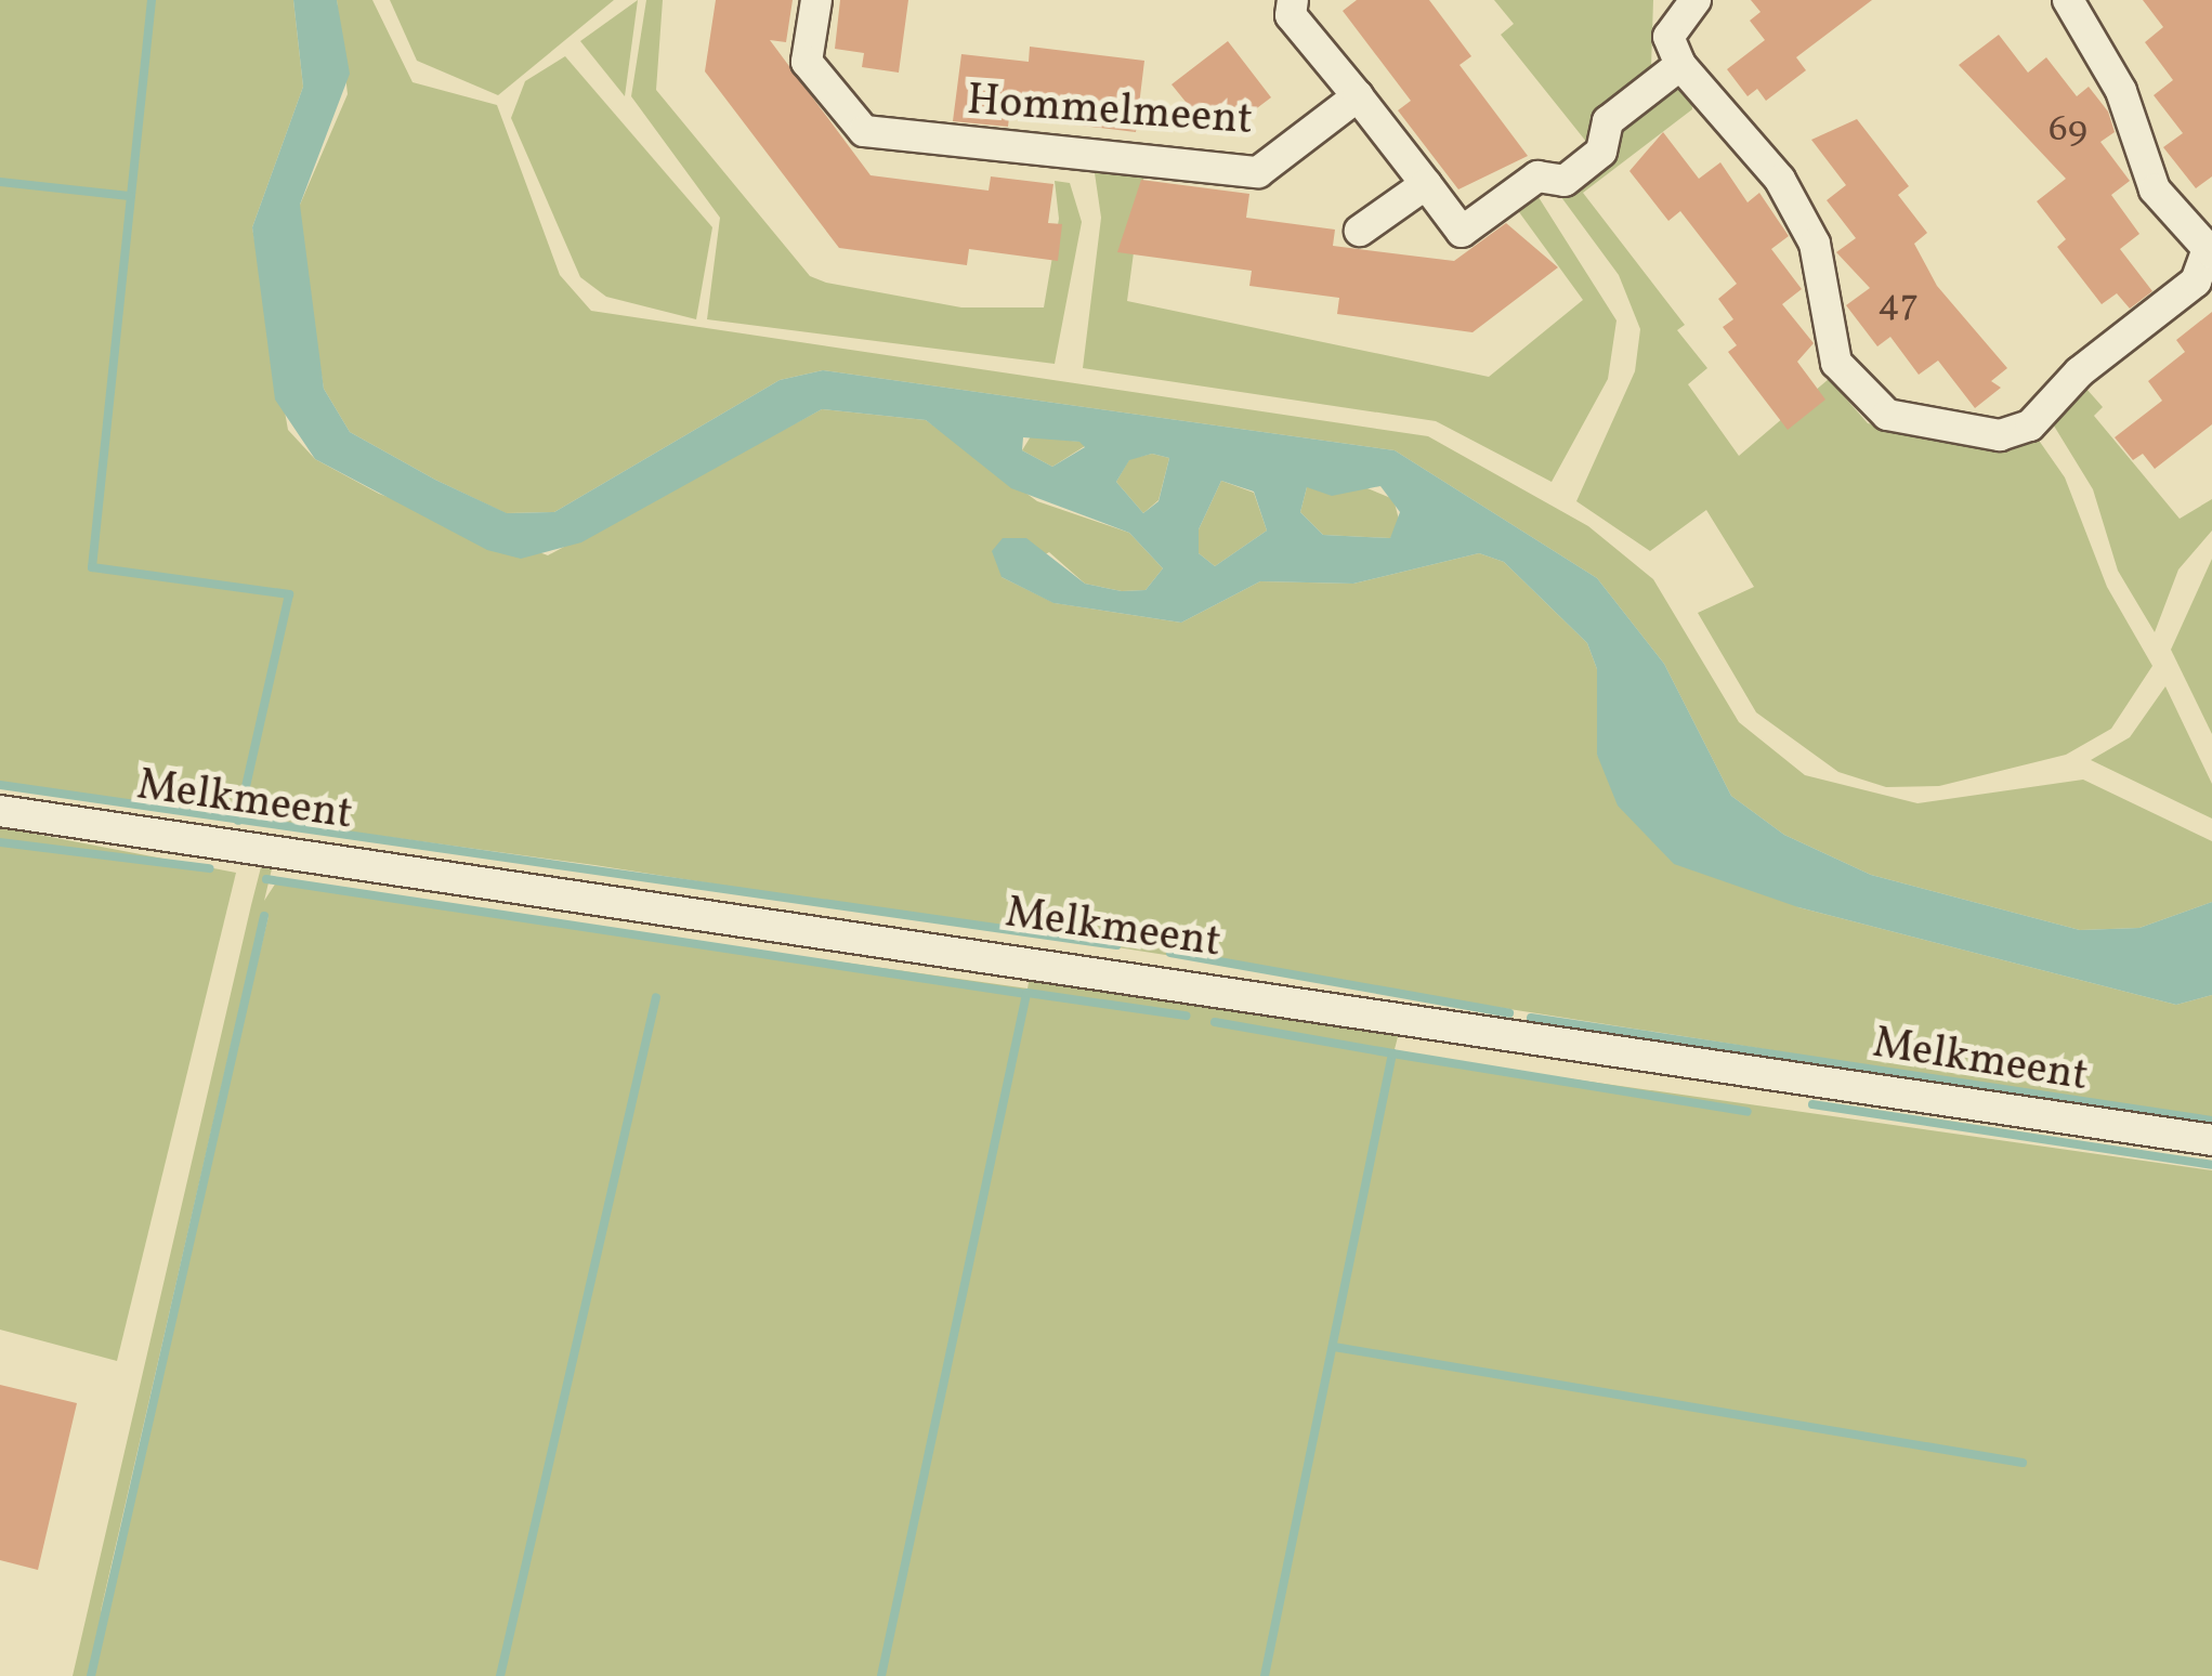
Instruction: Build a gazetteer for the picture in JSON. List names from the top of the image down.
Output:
{
  "streets": {
    "street": ["Hommelmeent", "Melkmeent"]
  },
  "house_numbers": ["69", "47"]
}
